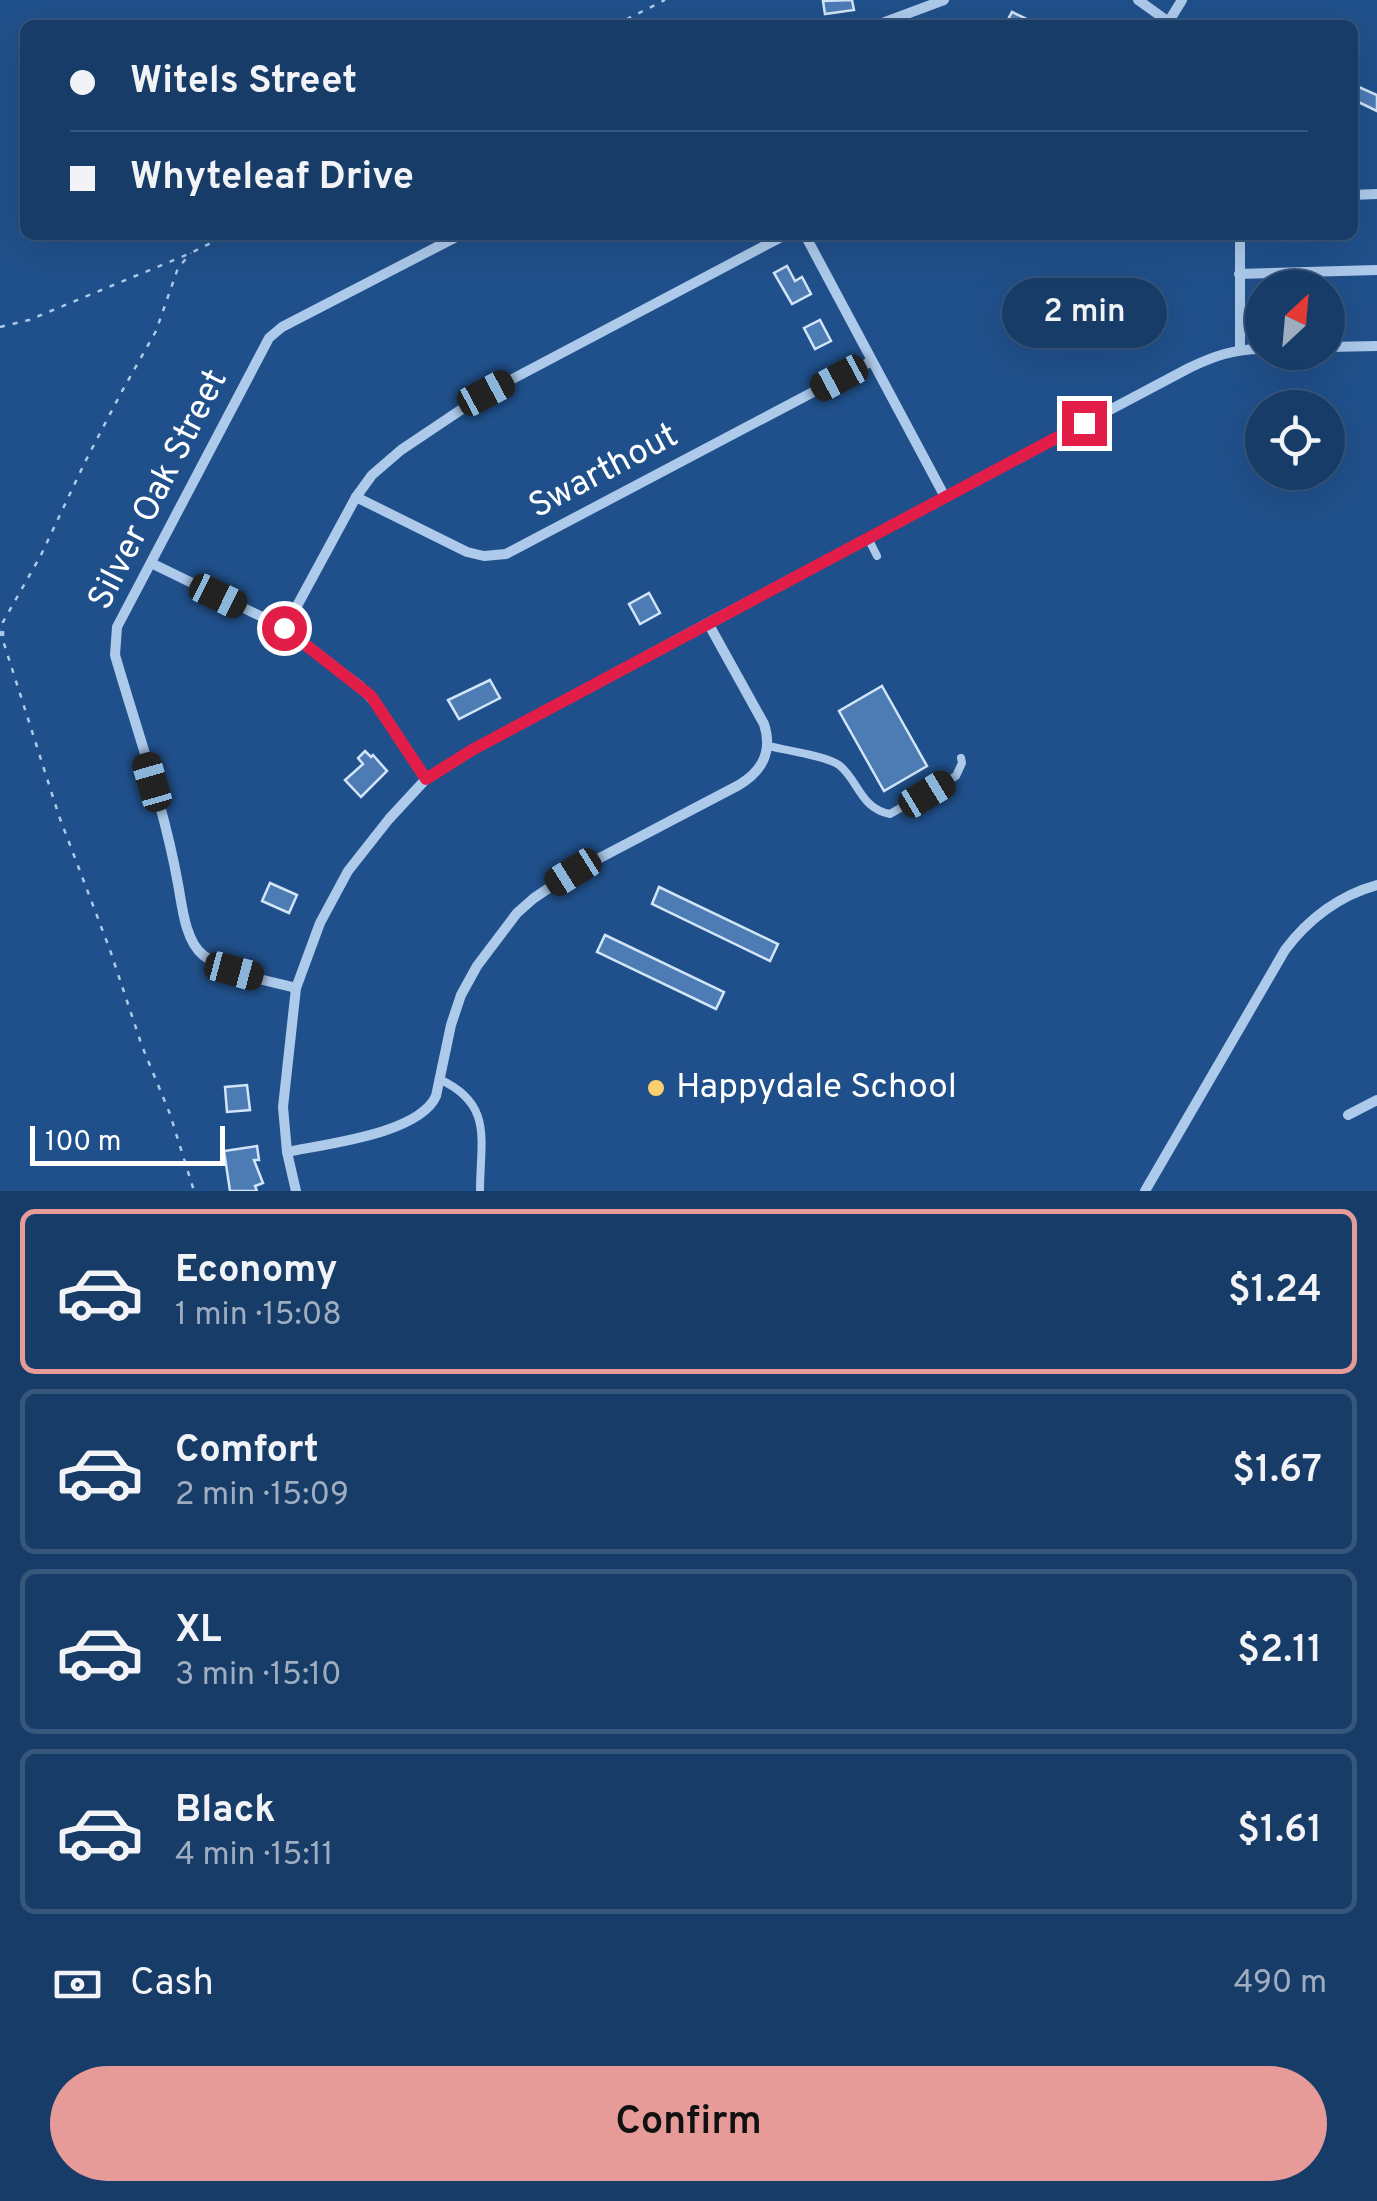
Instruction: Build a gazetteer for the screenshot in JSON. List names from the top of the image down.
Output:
{
  "streets": {
    "street": ["Swarthout", "Silver Oak Street"]
  },
  "places": ["Happydale School"],
  "scale_bar": "100 m",
  "north": "top right",
  "page": {
    "banner": ["Witels Street", "Whyteleaf Drive"],
    "bubble": "2 min",
    "scale": "100 m",
    "list": [
      {
        "name": "Economy",
        "note": "1 min · 15:08",
        "value": "$1.24"
      },
      {
        "name": "Comfort",
        "note": "2 min · 15:09",
        "value": "$1.67"
      },
      {
        "name": "XL",
        "note": "3 min · 15:10",
        "value": "$2.11"
      },
      {
        "name": "Black",
        "note": "4 min · 15:11",
        "value": "$1.61"
      }
    ],
    "pay": ["Cash", "490 m"],
    "buttons": "Confirm"
  }
}
